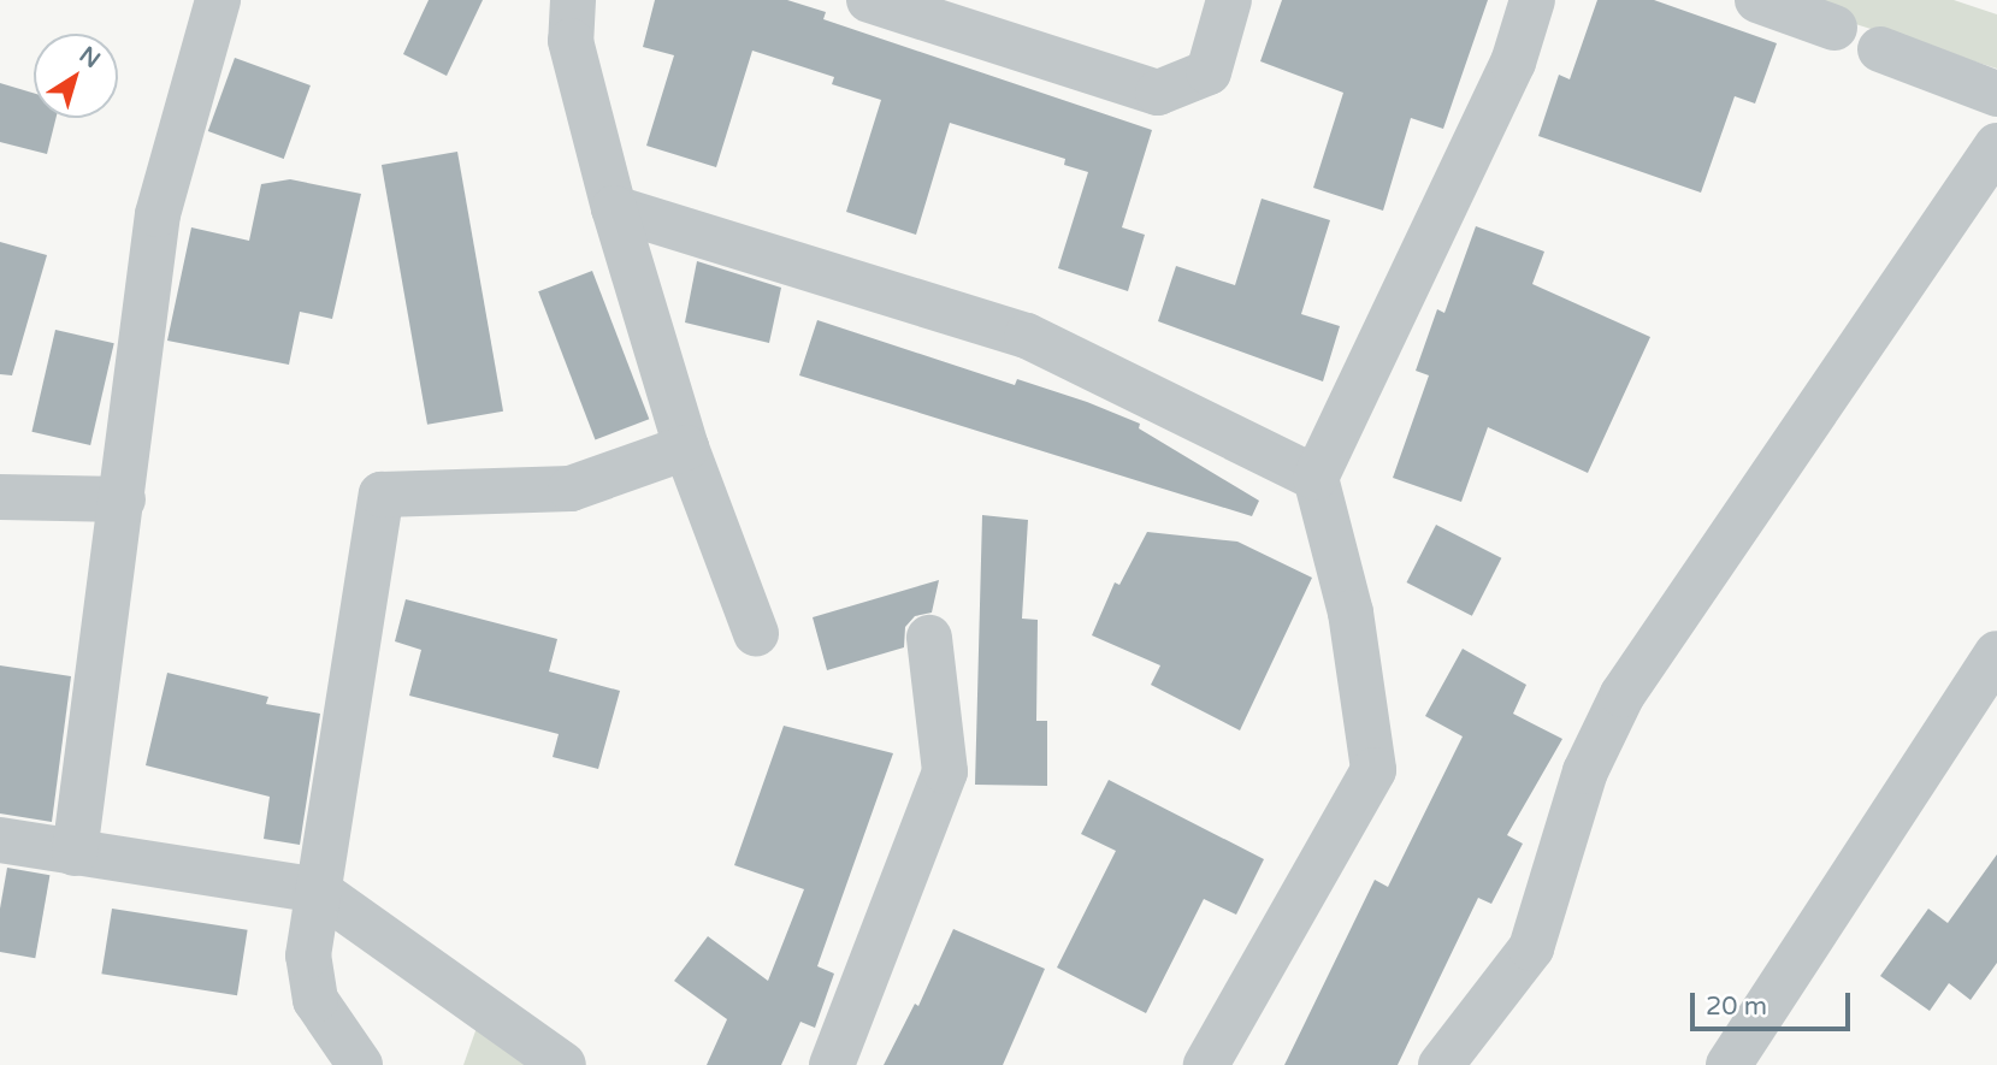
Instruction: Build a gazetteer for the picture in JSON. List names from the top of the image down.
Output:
{
  "scale_bar": "20 m",
  "north": "top right"
}
